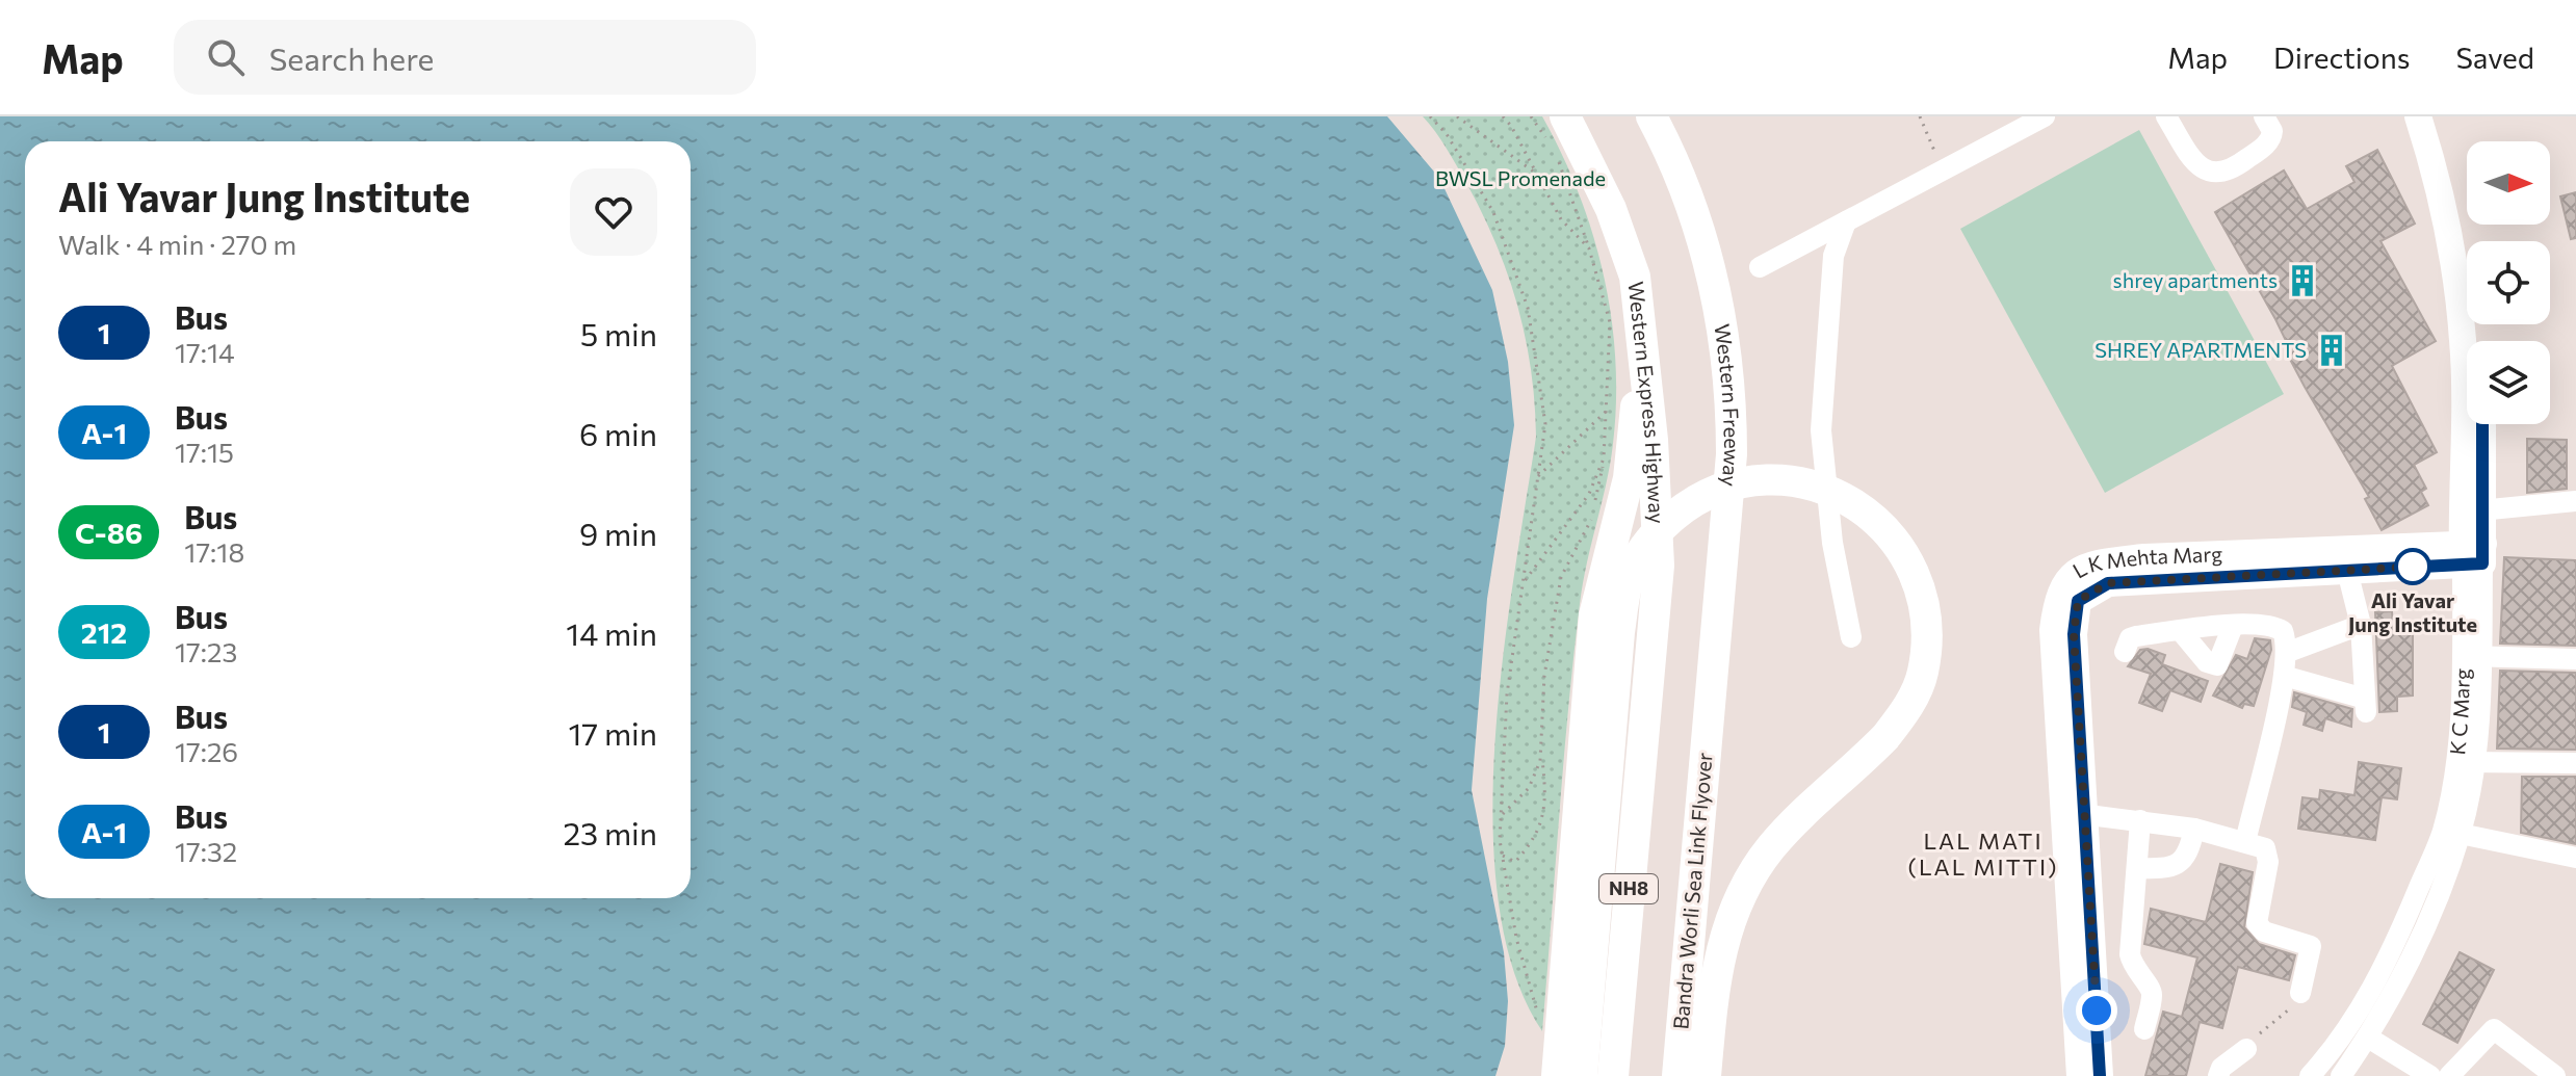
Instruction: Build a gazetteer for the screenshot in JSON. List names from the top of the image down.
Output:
{
  "streets": {
    "highway": [
      "Western Express Highway",
      "Western Freeway",
      "NH8",
      "Bandra Worli Sea Link Flyover"
    ],
    "main road": ["L K Mehta Marg", "K C Marg"]
  },
  "crossings": [
    ["Western Freeway", "Bandra Worli Sea Link Flyover"],
    ["L K Mehta Marg", "K C Marg"]
  ],
  "districts": ["LAL MATI (LAL MITTI)"],
  "parks": ["BWSL Promenade"],
  "places": {
    "building": ["shrey apartments", "SHREY APARTMENTS"],
    "other": ["Ali Yavar Jung Institute"]
  },
  "lines": ["bus line 1"],
  "north": "right",
  "page": {
    "header": "Map",
    "search": "Search here",
    "nav": ["Map", "Directions", "Saved"],
    "heading": ["Ali Yavar Jung Institute", "Walk · 4 min · 270 m"],
    "list": [
      {
        "mark": "1",
        "name": "Bus",
        "note": "17:14",
        "value": "5 min"
      },
      {
        "mark": "A-1",
        "name": "Bus",
        "note": "17:15",
        "value": "6 min"
      },
      {
        "mark": "C-86",
        "name": "Bus",
        "note": "17:18",
        "value": "9 min"
      },
      {
        "mark": "212",
        "name": "Bus",
        "note": "17:23",
        "value": "14 min"
      },
      {
        "mark": "1",
        "name": "Bus",
        "note": "17:26",
        "value": "17 min"
      },
      {
        "mark": "A-1",
        "name": "Bus",
        "note": "17:32",
        "value": "23 min"
      }
    ]
  }
}
